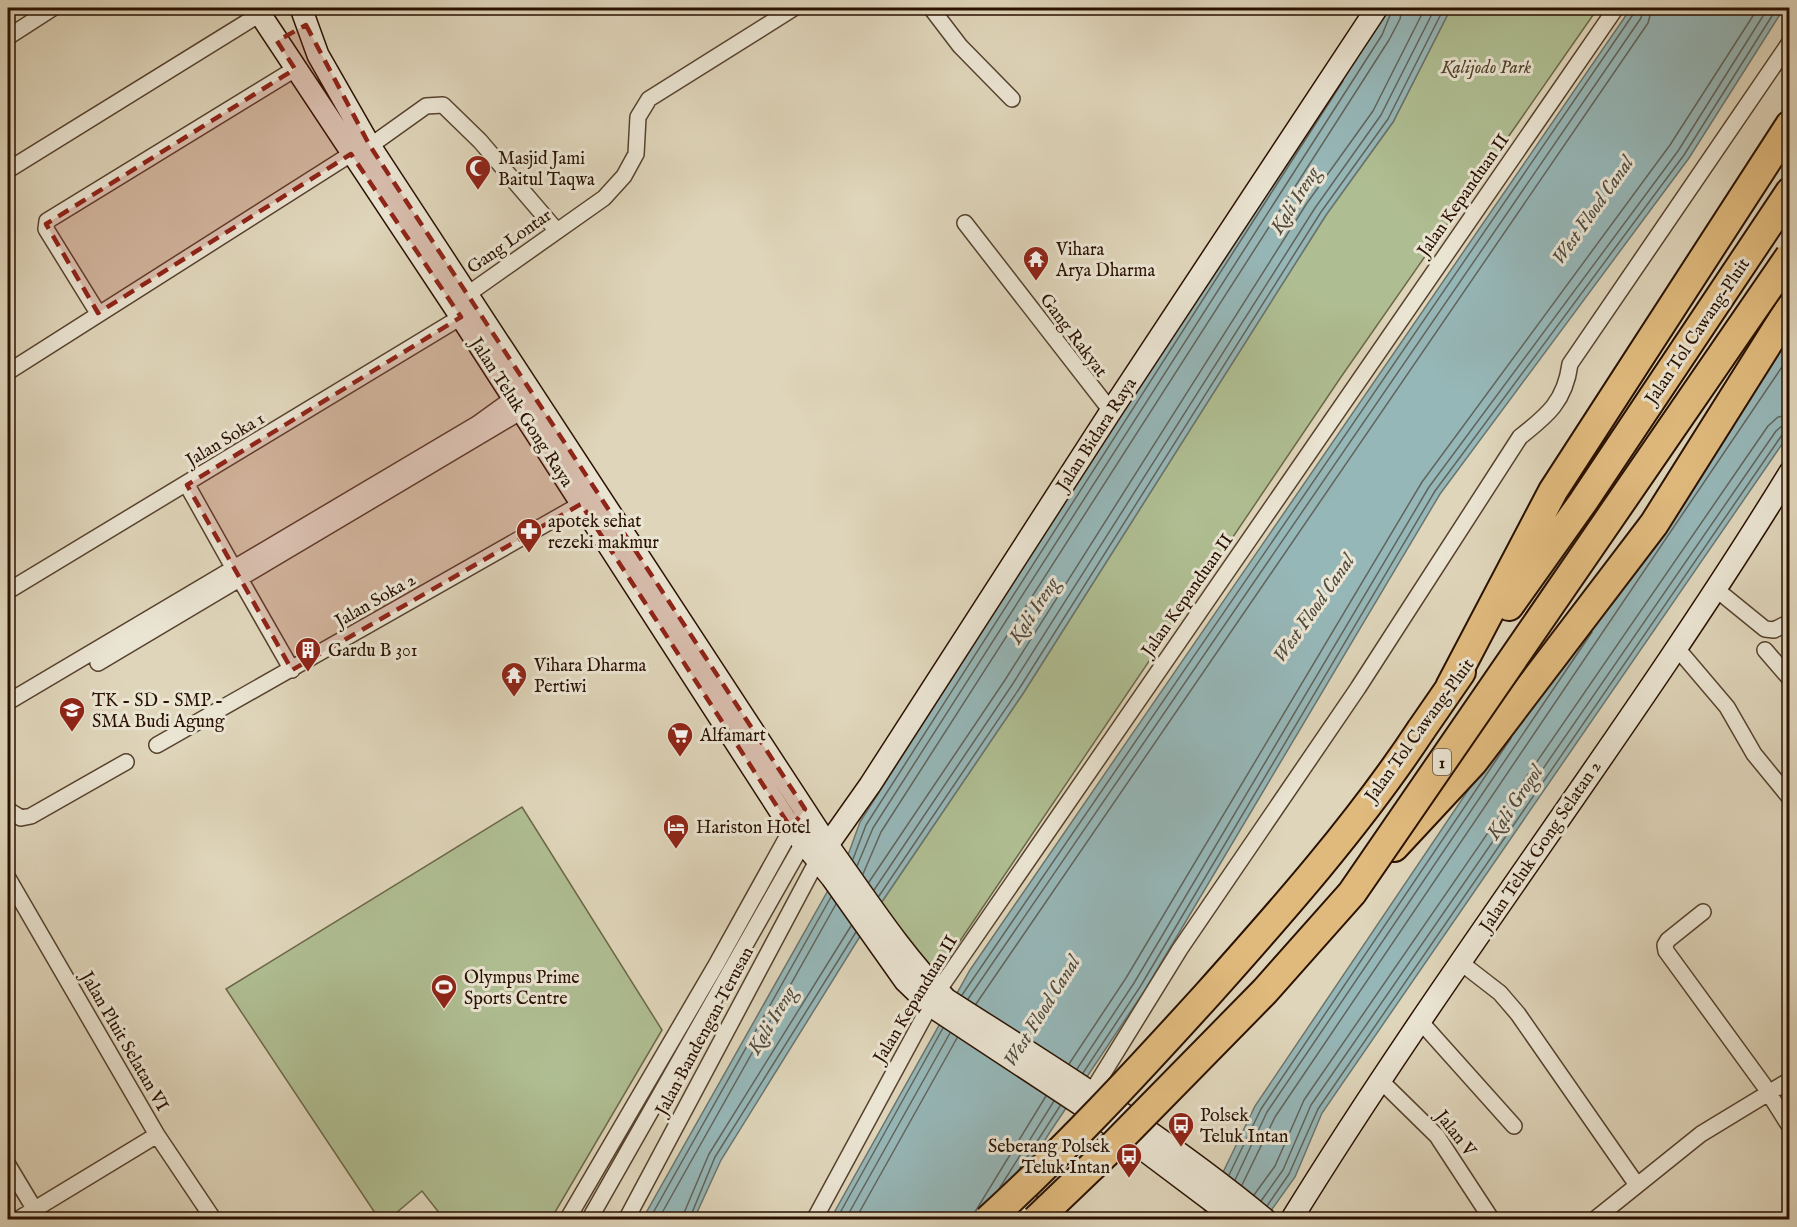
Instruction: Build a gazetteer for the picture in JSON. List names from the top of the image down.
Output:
{
  "streets": {
    "highway": ["Jalan Tol Cawang–Pluit", "1"],
    "main road": ["Jalan Teluk Gong Raya", "Jalan Bidara Raya", "Jalan Teluk Gong Selatan 2"],
    "street": [
      "Jalan Kepanduan II",
      "Gang Lontar",
      "Gang Rakyat",
      "Jalan Soka 1",
      "Jalan Soka 2",
      "Jalan Bandengan Terusan",
      "Jalan Pluit Selatan VI",
      "Jalan V"
    ]
  },
  "crossings": [
    ["Jalan Kepanduan II", "Jalan Teluk Gong Raya"],
    ["Gang Lontar", "Jalan Teluk Gong Raya"],
    ["Gang Rakyat", "Jalan Bidara Raya"],
    ["Jalan Teluk Gong Raya", "Jalan Bidara Raya"],
    ["Jalan Teluk Gong Raya", "Jalan Soka 1"],
    ["Jalan Teluk Gong Raya", "Jalan Soka 2"],
    ["Jalan Teluk Gong Raya", "Jalan Bandengan Terusan"],
    ["Jalan Bidara Raya", "Jalan Bandengan Terusan"],
    ["Jalan Teluk Gong Selatan 2", "Jalan V"]
  ],
  "water": ["Kali Ireng", "West Flood Canal", "Kali Grogol"],
  "parks": ["Kalijodo Park"],
  "places": {
    "mosque": ["Masjid Jami Baitul Taqwa"],
    "temple": ["Vihara Arya Dharma", "Vihara Dharma Pertiwi"],
    "pharmacy": ["apotek sehat rezeki makmur"],
    "building": ["Gardu B 301"],
    "school or university": ["TK - SD - SMP - SMA Budi Agung"],
    "supermarket": ["Alfamart"],
    "hotel": ["Hariston Hotel"],
    "sports": ["Olympus Prime Sports Centre"],
    "bus stop": ["Polsek Teluk Intan", "Seberang Polsek Teluk Intan"]
  }
}
